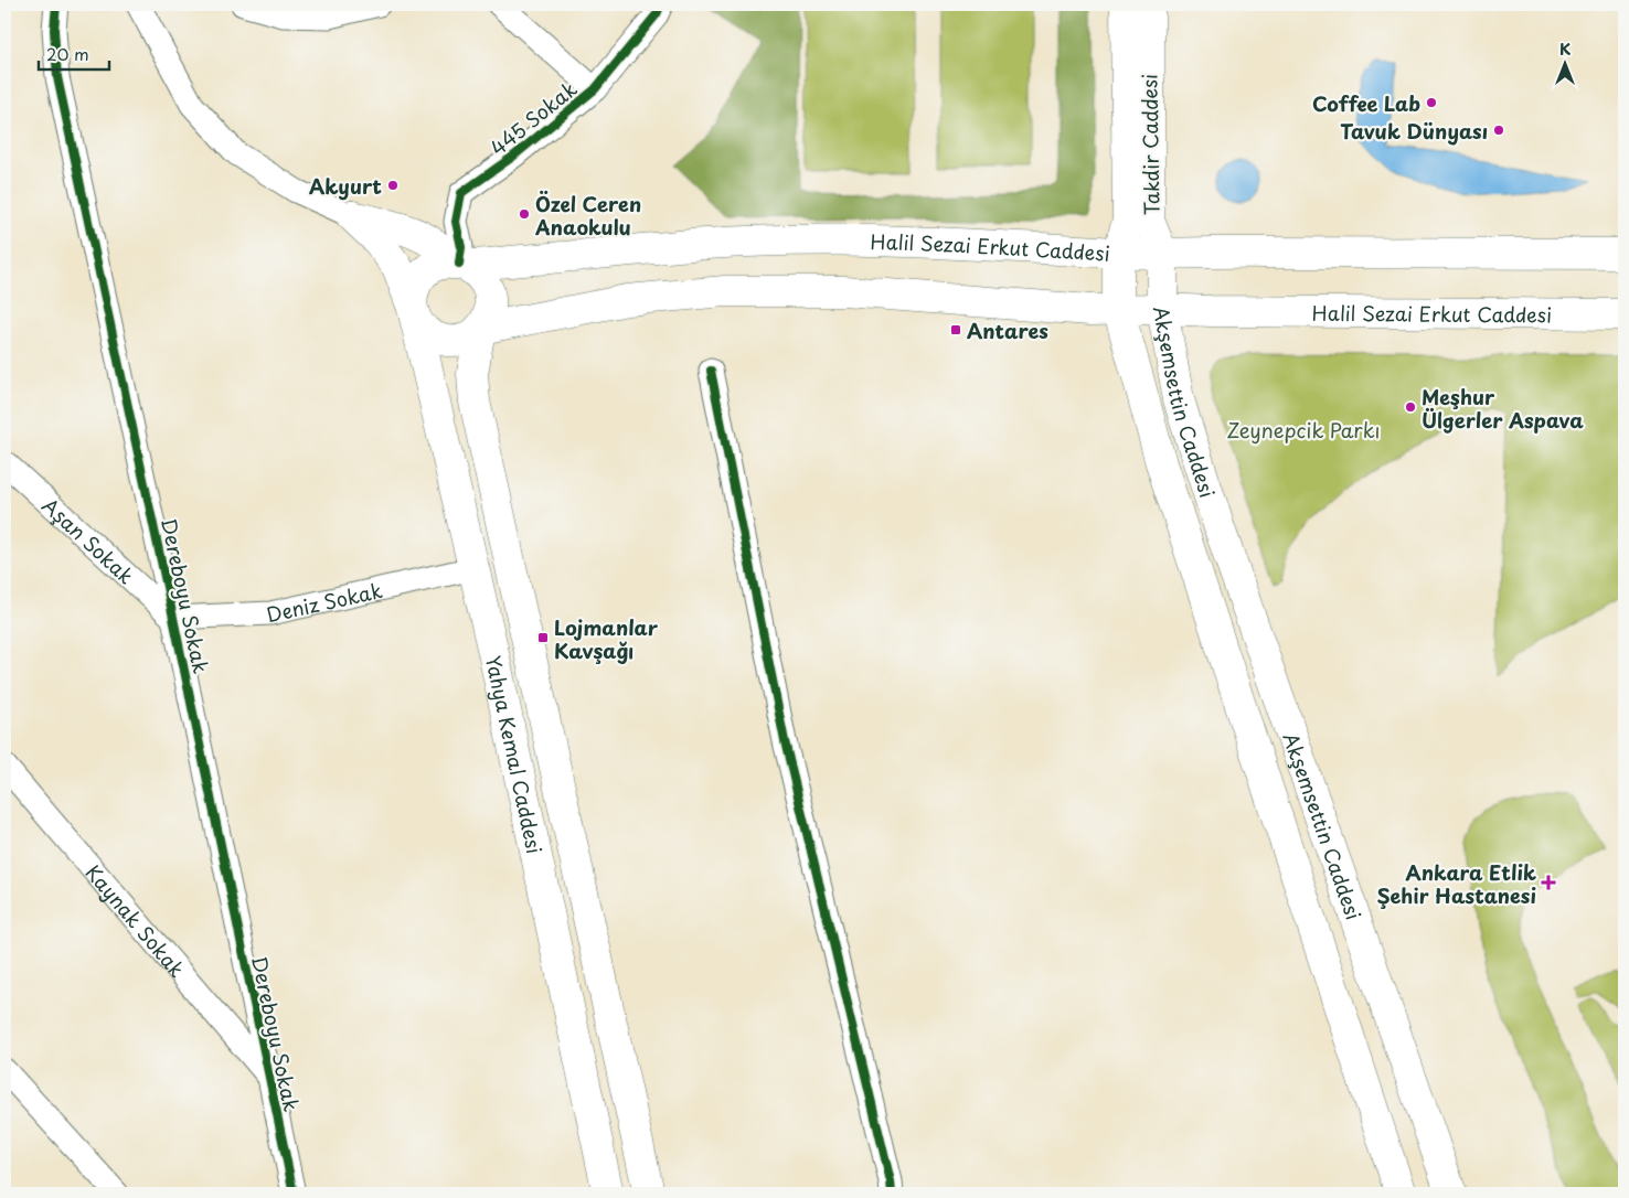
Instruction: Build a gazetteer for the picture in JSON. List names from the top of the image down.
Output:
{
  "streets": {
    "main road": [
      "Takdir Caddesi",
      "Halil Sezai Erkut Caddesi",
      "Akşemsettin Caddesi",
      "Yahya Kemal Caddesi"
    ],
    "street": [
      "445 Sokak",
      "Aşan Sokak",
      "Dereboyu Sokak",
      "Deniz Sokak",
      "Kaynak Sokak"
    ]
  },
  "crossings": [
    ["445 Sokak", "Halil Sezai Erkut Caddesi"],
    ["445 Sokak", "Yahya Kemal Caddesi"],
    ["Takdir Caddesi", "Halil Sezai Erkut Caddesi"],
    ["Halil Sezai Erkut Caddesi", "Akşemsettin Caddesi"],
    ["Halil Sezai Erkut Caddesi", "Yahya Kemal Caddesi"],
    ["Aşan Sokak", "Dereboyu Sokak"],
    ["Aşan Sokak", "Deniz Sokak"],
    ["Dereboyu Sokak", "Deniz Sokak"],
    ["Dereboyu Sokak", "Kaynak Sokak"],
    ["Deniz Sokak", "Yahya Kemal Caddesi"]
  ],
  "parks": ["Zeynepcik Parkı"],
  "places": {
    "other": [
      "Coffee Lab",
      "Tavuk Dünyası",
      "Akyurt",
      "Özel Ceren Anaokulu",
      "Meşhur Ülgerler Aspava"
    ],
    "transit": ["Antares", "Lojmanlar Kavşağı"],
    "health": ["Ankara Etlik Şehir Hastanesi"]
  },
  "scale_bar": "20 m",
  "north": "top"
}
